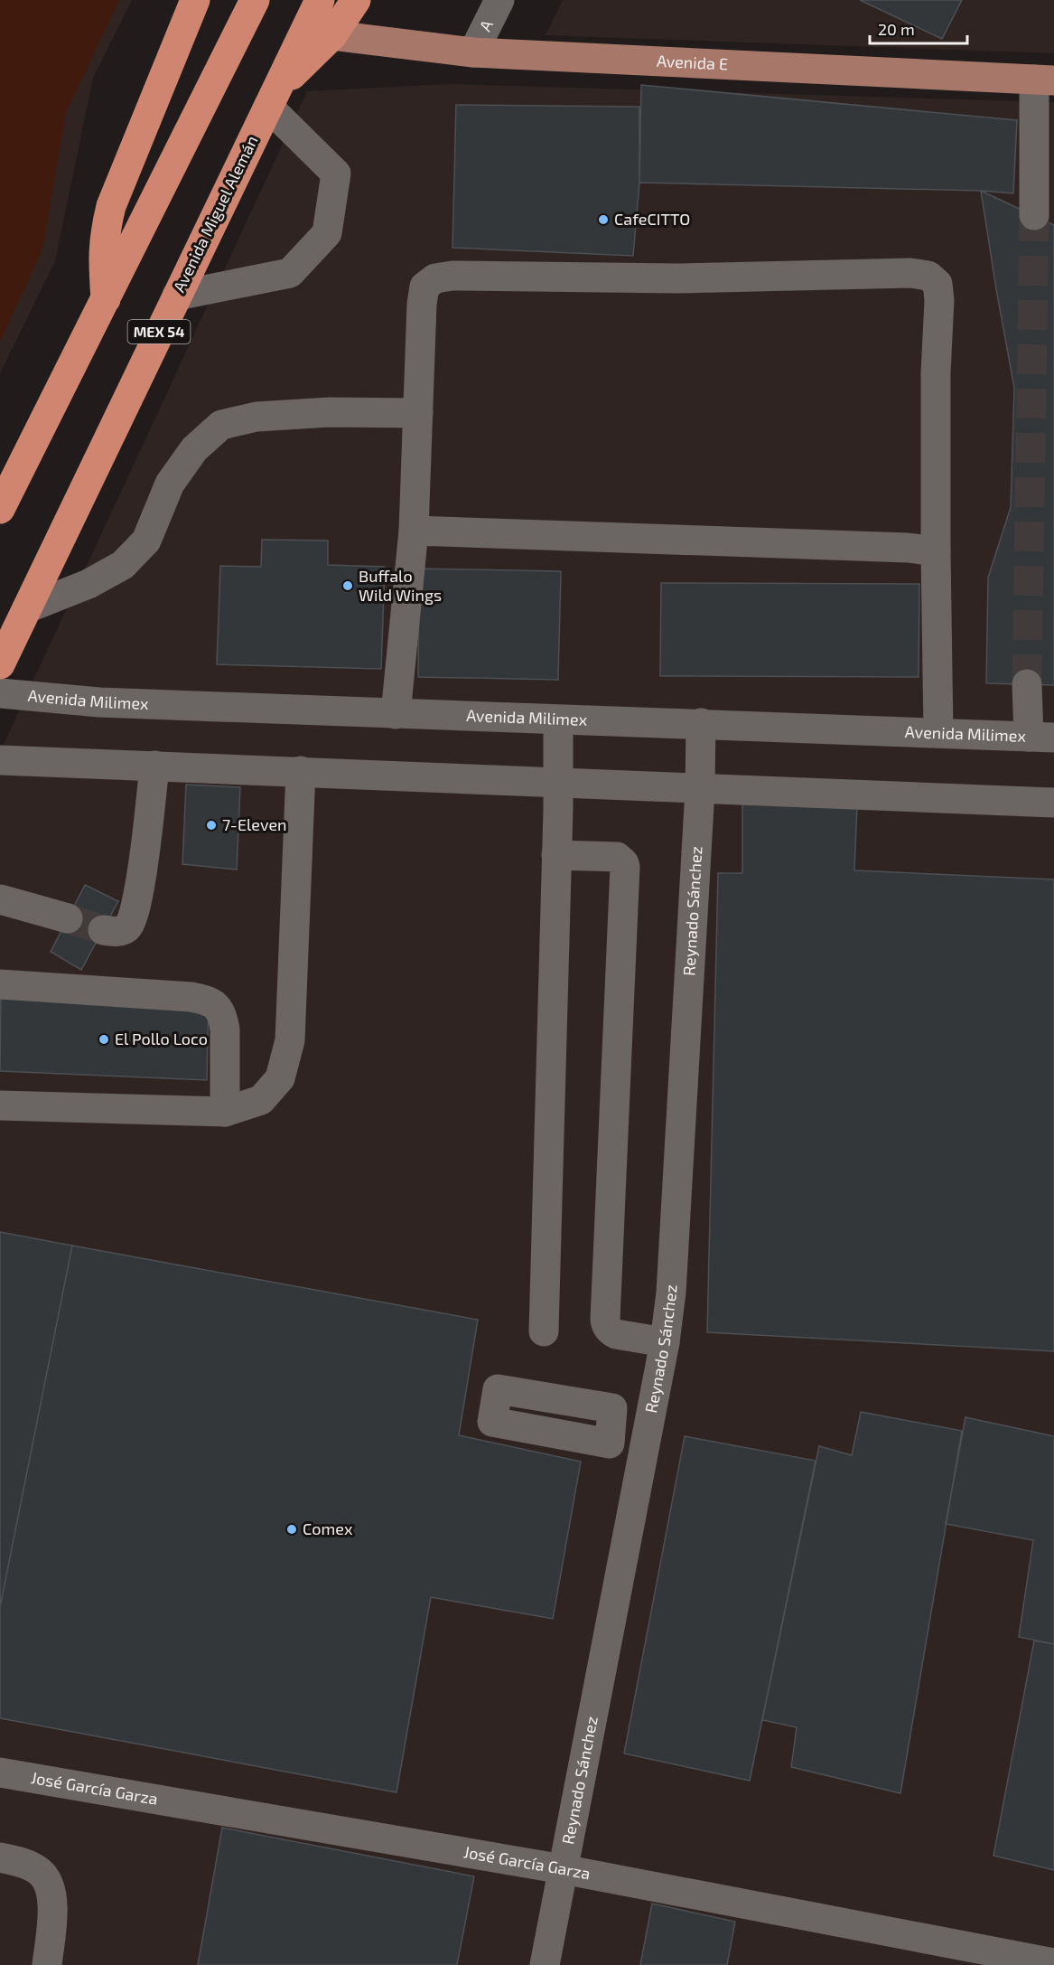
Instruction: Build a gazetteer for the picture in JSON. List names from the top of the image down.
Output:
{
  "streets": {
    "highway": ["Avenida Miguel Alemán", "MEX 54"],
    "main road": ["Avenida E"],
    "street": [
      "A",
      "Avenida Milimex",
      "Reynado Sánchez",
      "José García Garza"
    ]
  },
  "crossings": [
    ["A", "Avenida E"],
    ["Avenida Milimex", "Reynado Sánchez"],
    ["Reynado Sánchez", "José García Garza"]
  ],
  "places": [
    "CafeCITTO",
    "Buffalo Wild Wings",
    "7-Eleven",
    "El Pollo Loco",
    "Comex"
  ],
  "scale_bar": "20 m"
}
